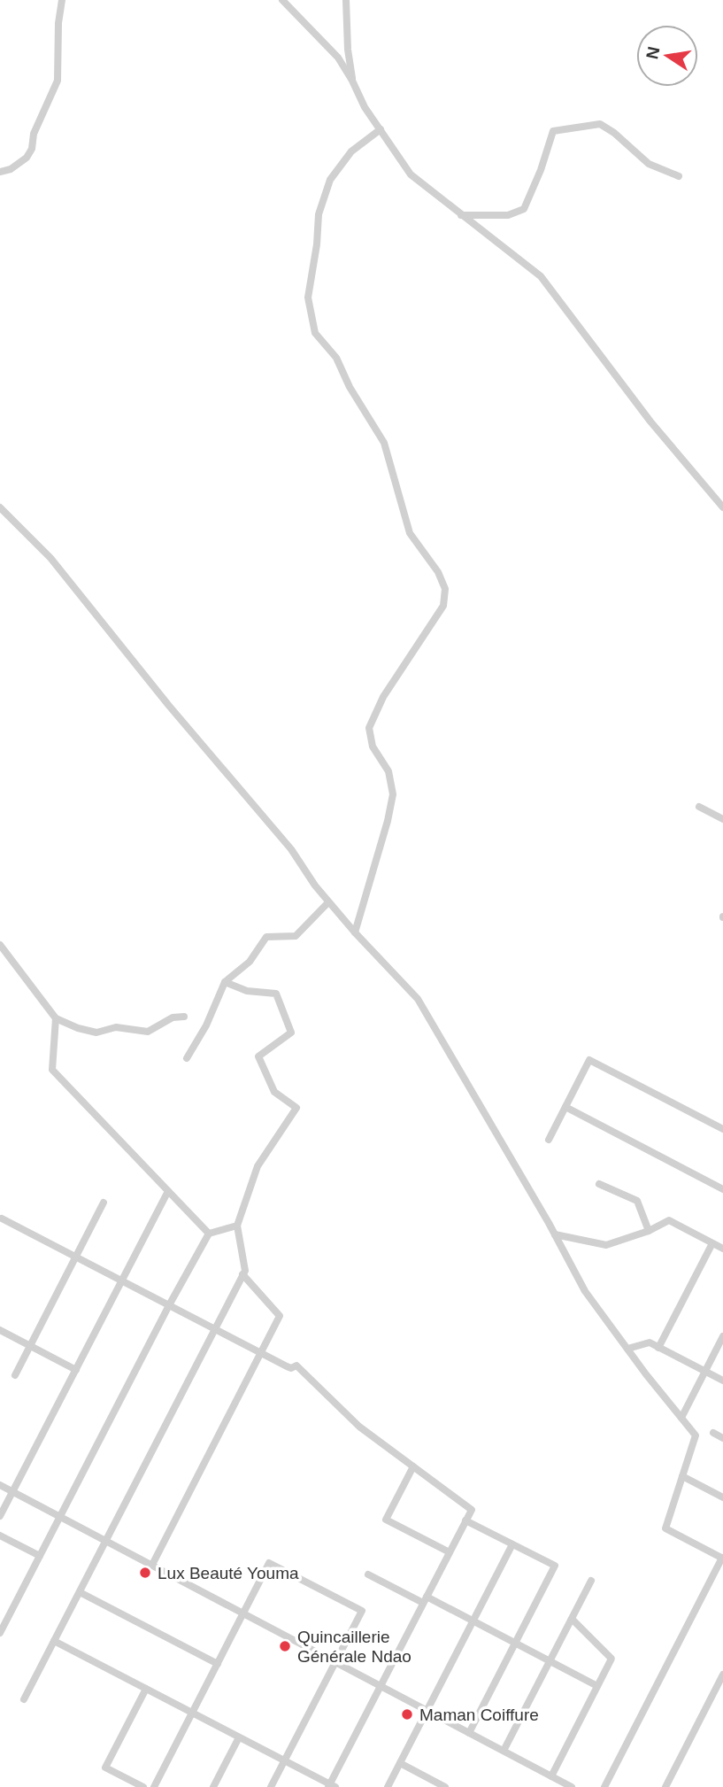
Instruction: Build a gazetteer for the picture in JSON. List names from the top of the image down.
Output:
{
  "places": ["Lux Beauté Youma", "Quincaillerie Générale Ndao", "Maman Coiffure"],
  "north": "left"
}
